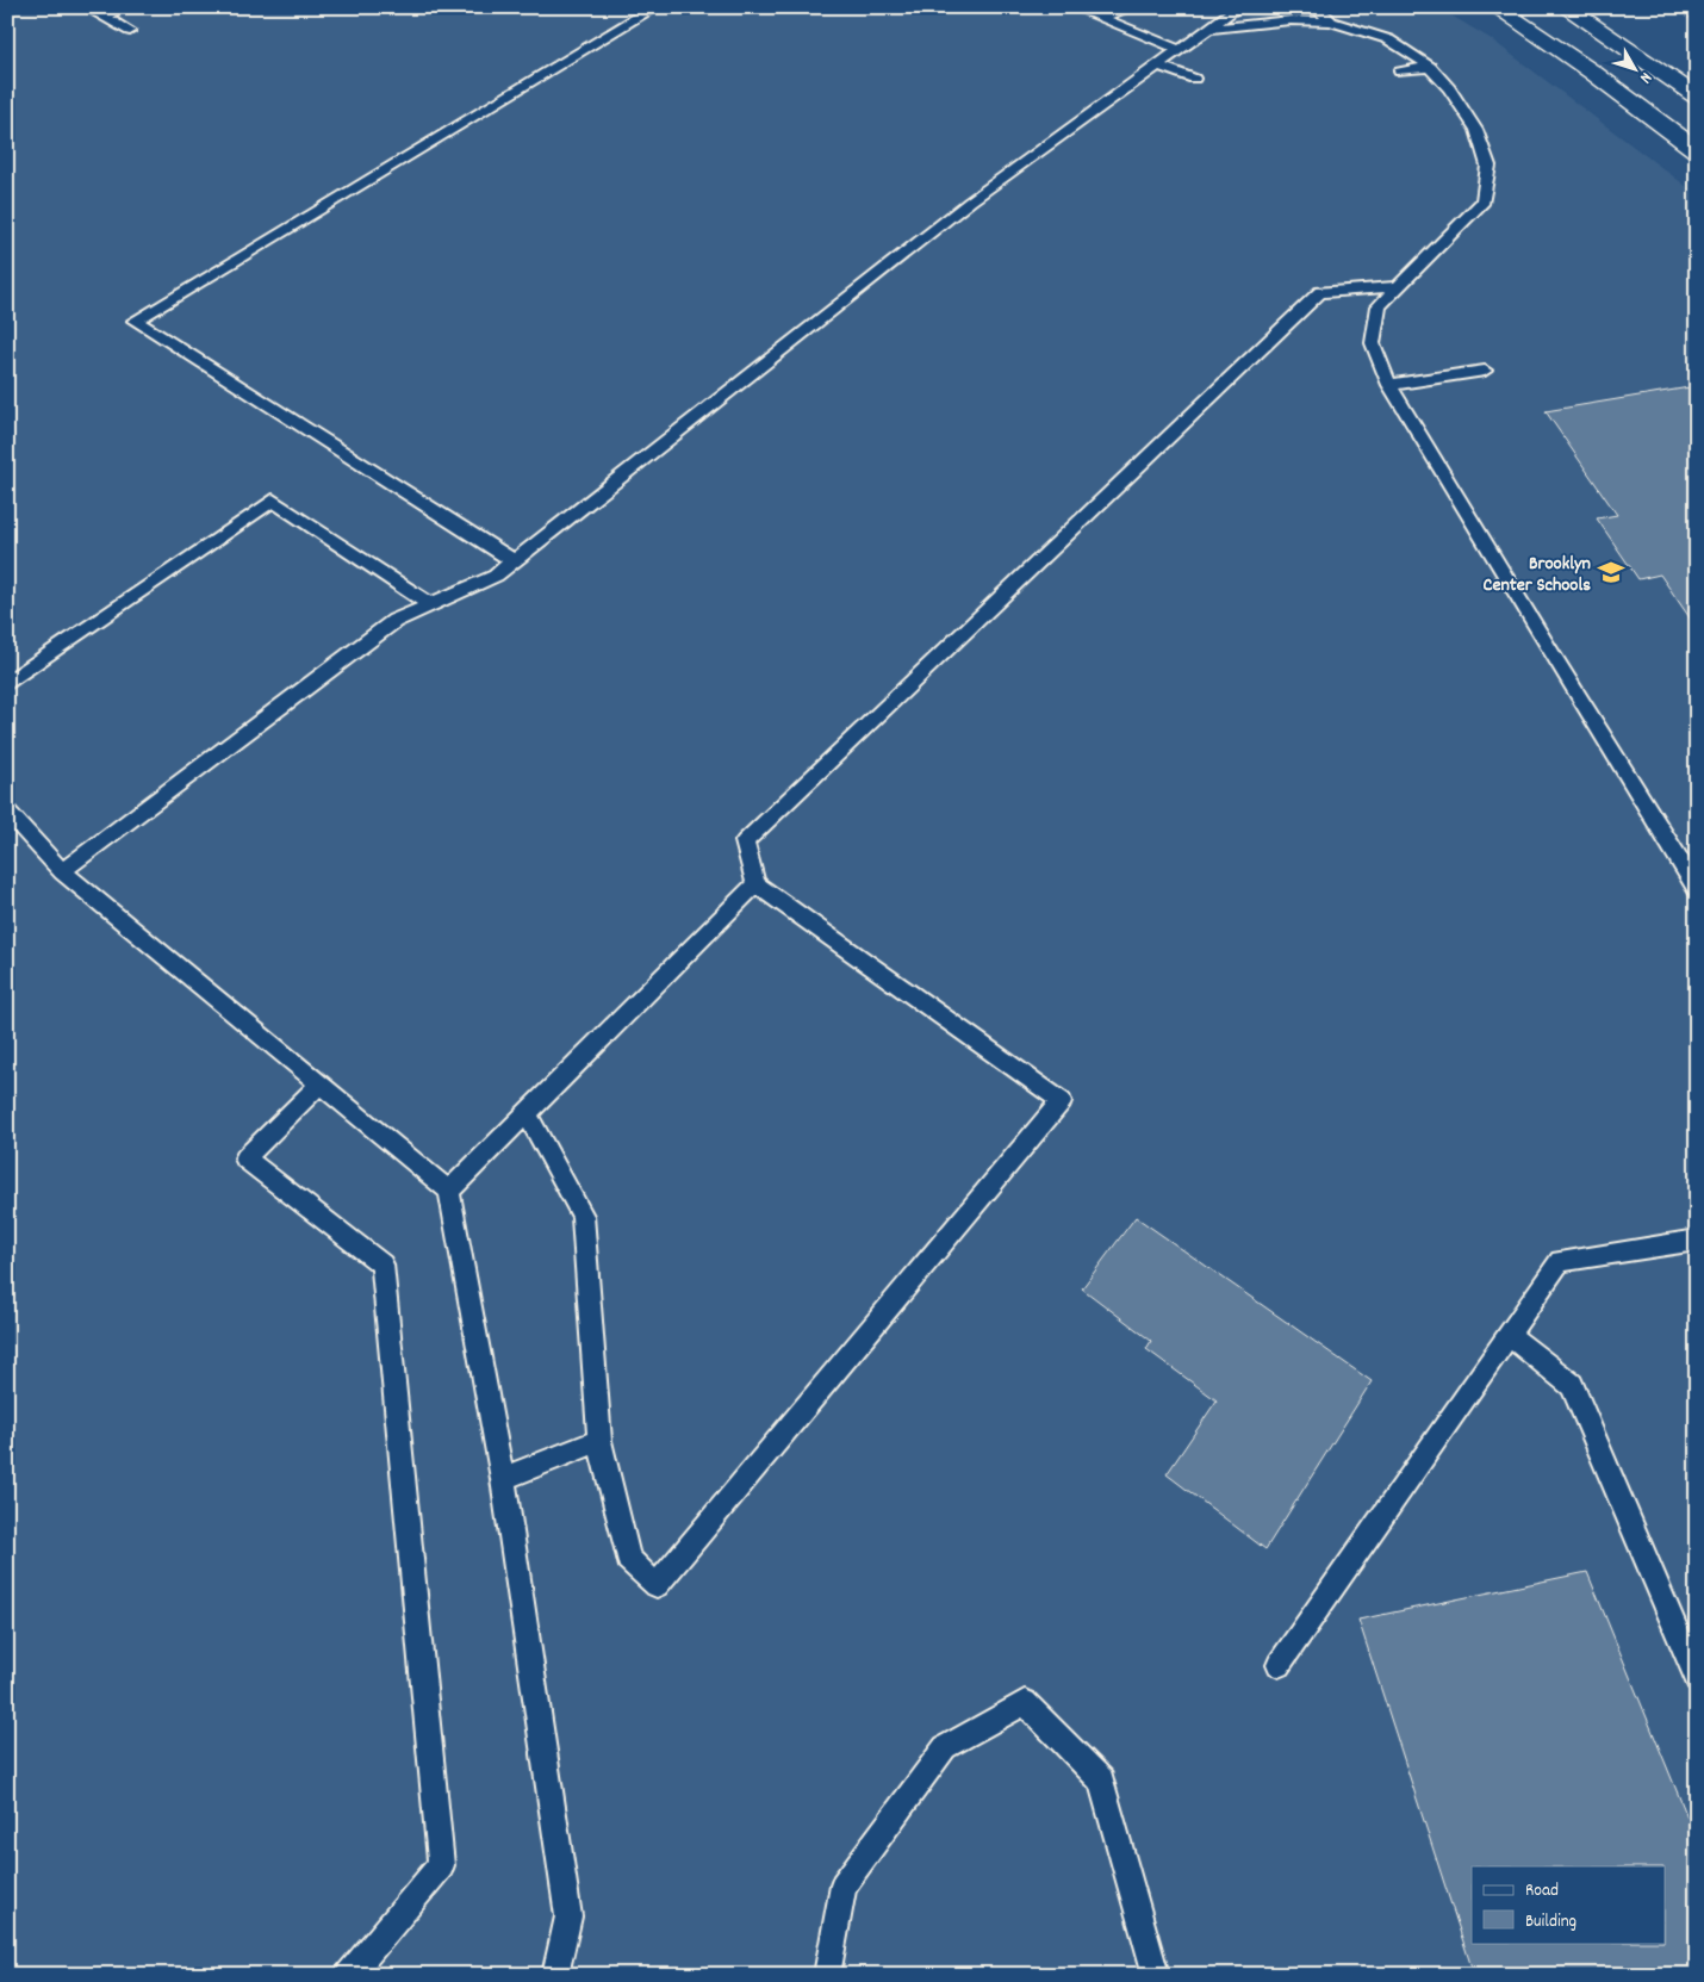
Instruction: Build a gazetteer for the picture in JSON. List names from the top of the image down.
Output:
{
  "places": {
    "school or university": ["Brooklyn Center Schools"]
  },
  "legend": ["Road", "Building"],
  "north": "bottom right"
}
